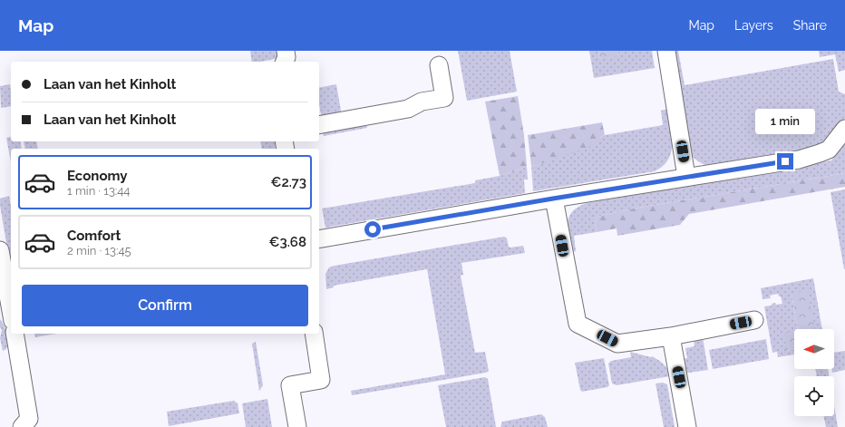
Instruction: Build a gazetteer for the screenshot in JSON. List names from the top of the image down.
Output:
{
  "north": "left",
  "page": {
    "header": "Map",
    "nav": ["Map", "Layers", "Share"],
    "banner": ["Laan van het Kinholt", "Laan van het Kinholt"],
    "bubble": "1 min",
    "list": [
      {
        "name": "Economy",
        "note": "1 min · 13:44",
        "value": "€2.73"
      },
      {
        "name": "Comfort",
        "note": "2 min · 13:45",
        "value": "€3.68"
      }
    ],
    "buttons": "Confirm"
  }
}
